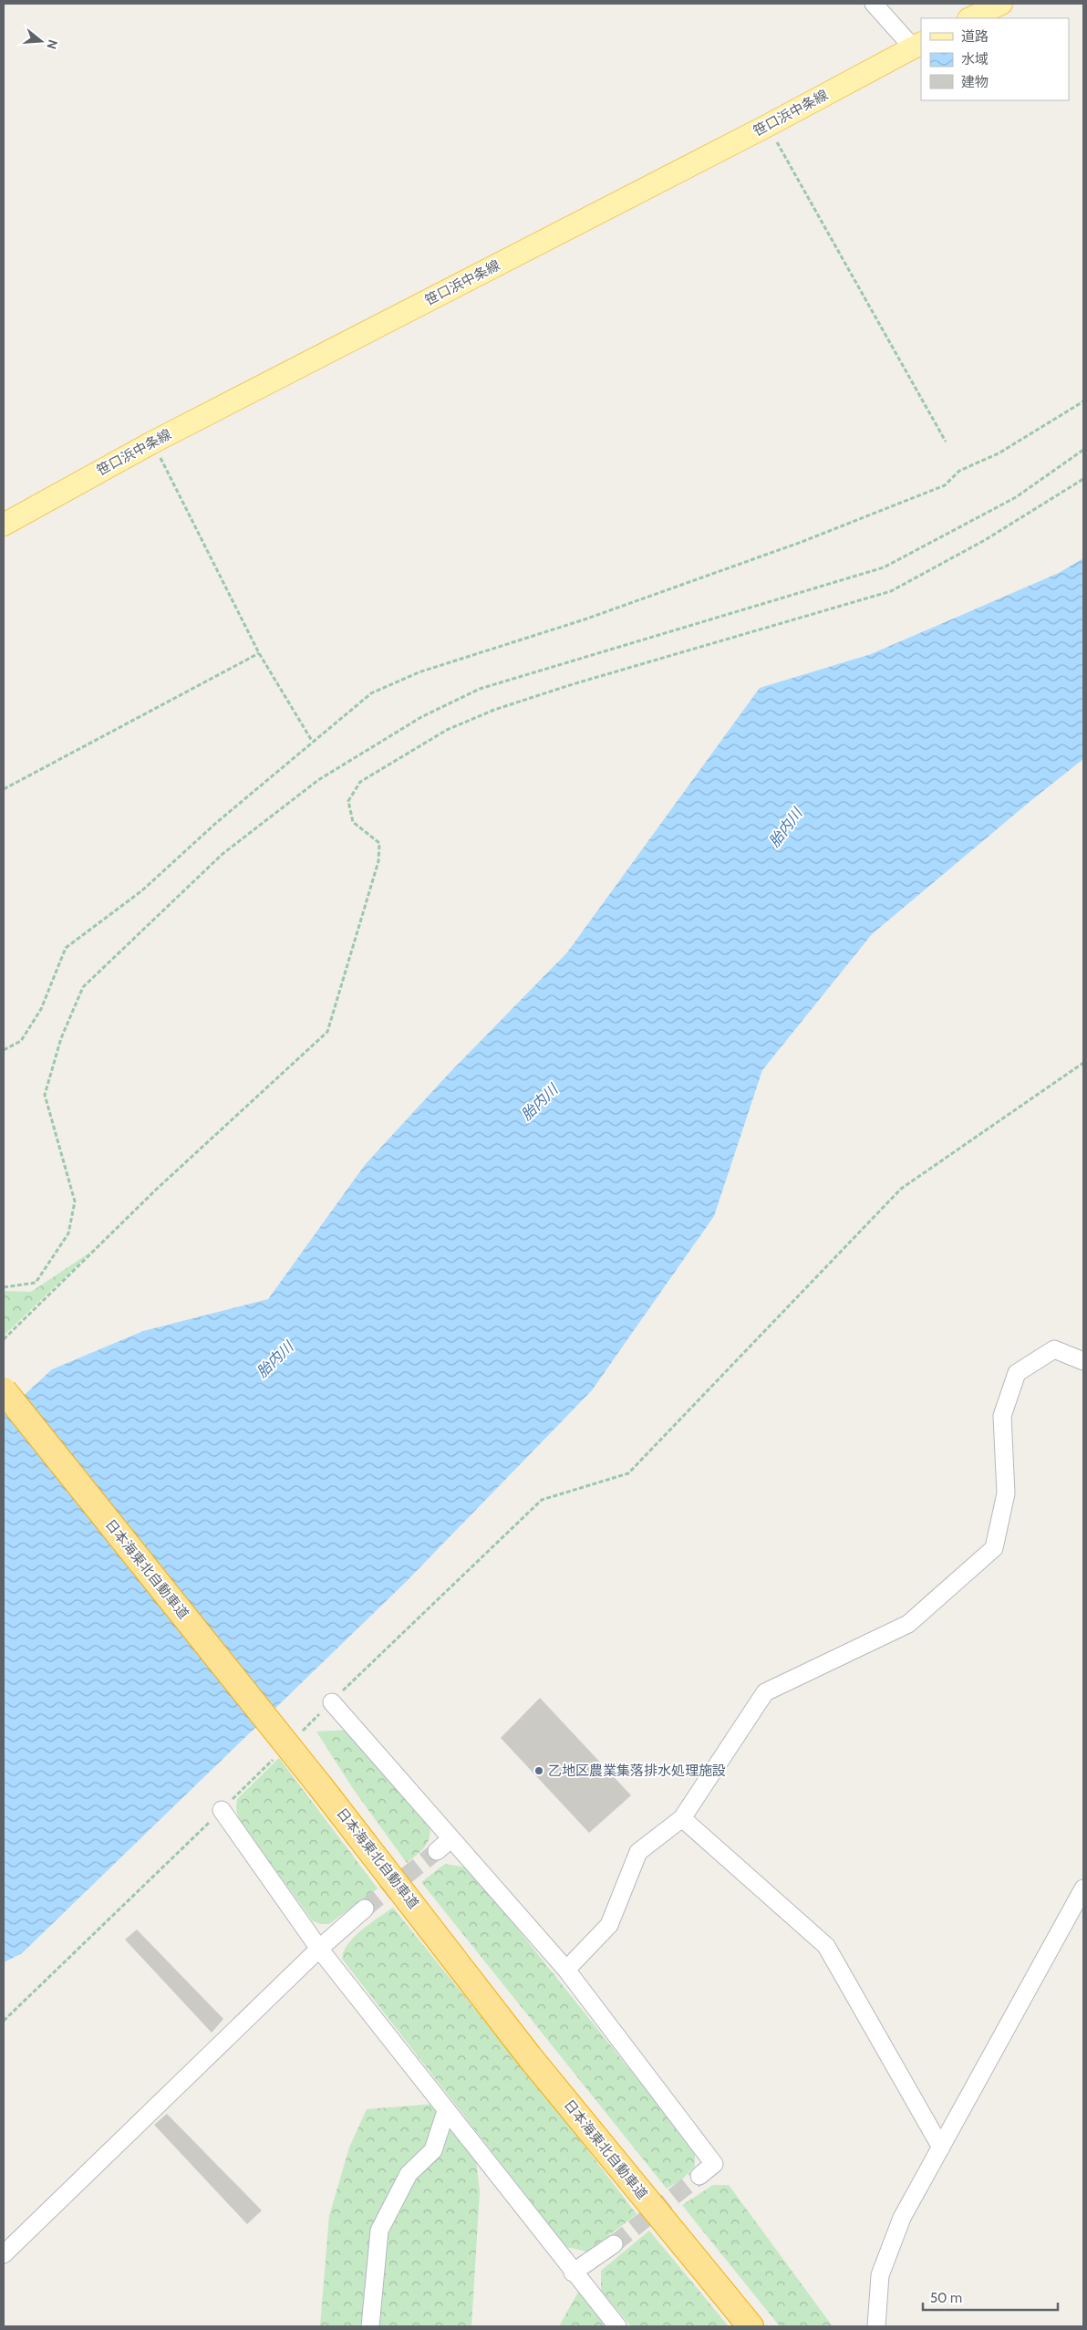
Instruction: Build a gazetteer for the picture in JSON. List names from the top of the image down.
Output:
{
  "streets": {
    "highway": ["日本海東北自動車道"],
    "main road": ["笹口浜中条線"]
  },
  "water": ["胎内川"],
  "places": ["乙地区農業集落排水処理施設"],
  "legend": ["道路", "水域", "建物"],
  "scale_bar": "50 m",
  "north": "right"
}
